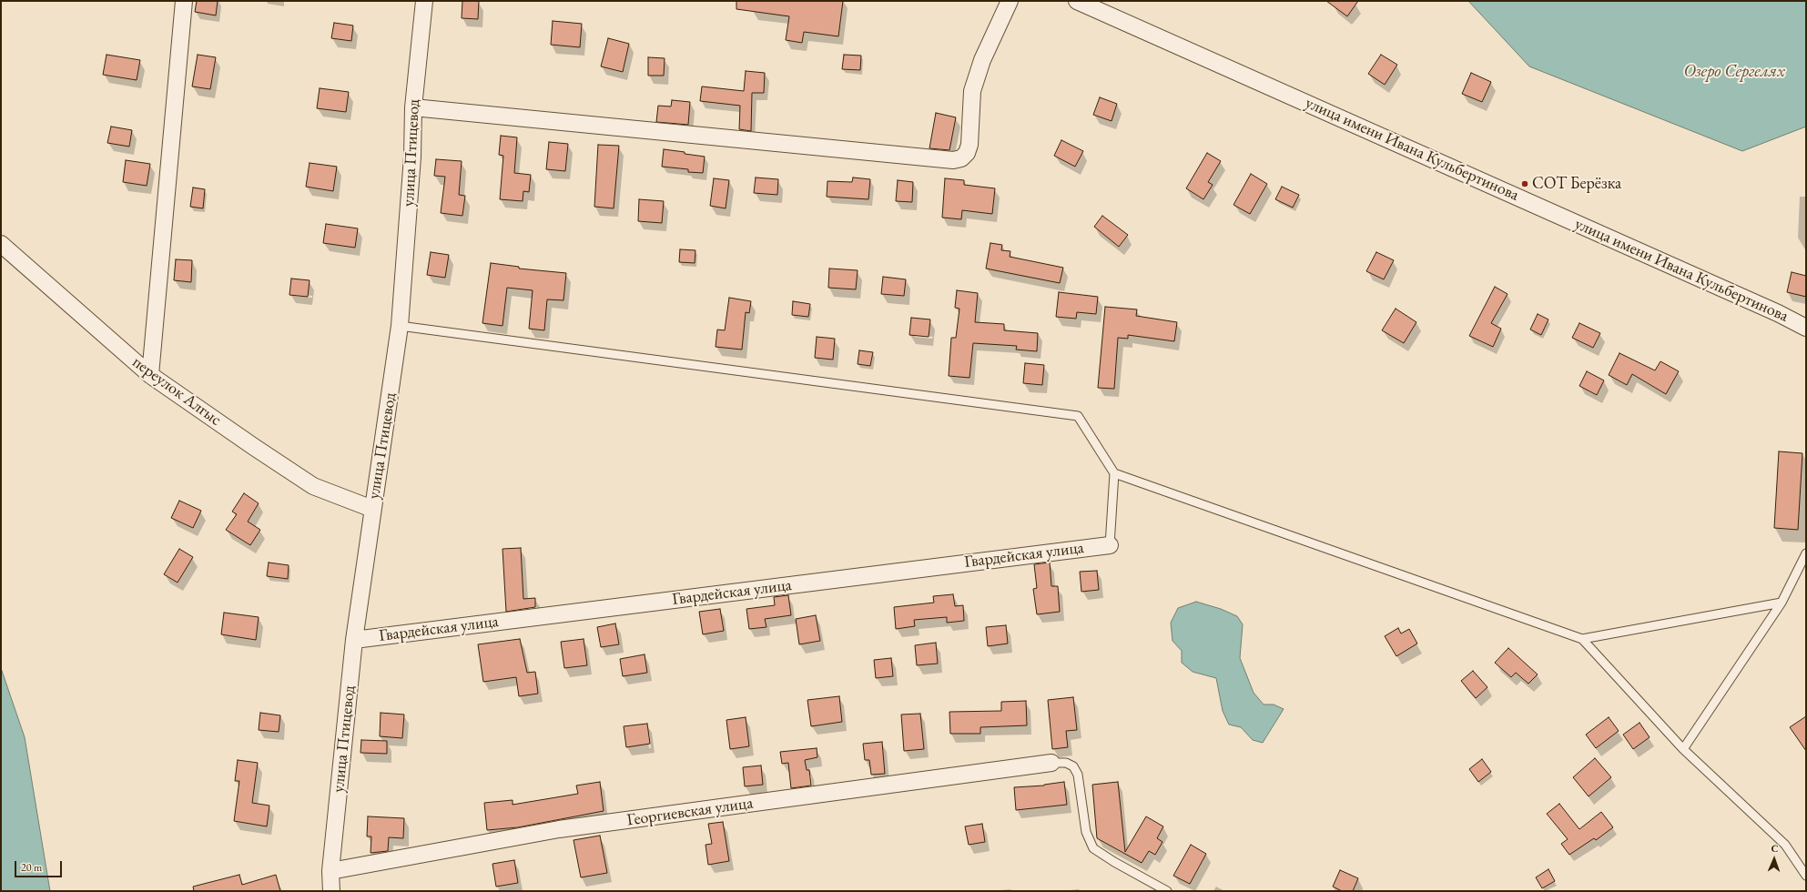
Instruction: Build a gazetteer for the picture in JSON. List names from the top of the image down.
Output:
{
  "streets": {
    "street": [
      "улица имени Ивана Кульбертинова",
      "улица Птицевод",
      "переулок Алгыс",
      "Гвардейская улица",
      "Георгиевская улица"
    ]
  },
  "crossings": [
    ["улица Птицевод", "переулок Алгыс"],
    ["улица Птицевод", "Гвардейская улица"],
    ["улица Птицевод", "Георгиевская улица"]
  ],
  "water": ["Озеро Сергелях"],
  "places": ["СОТ Берёзка"],
  "scale_bar": "20 m",
  "north": "top"
}
